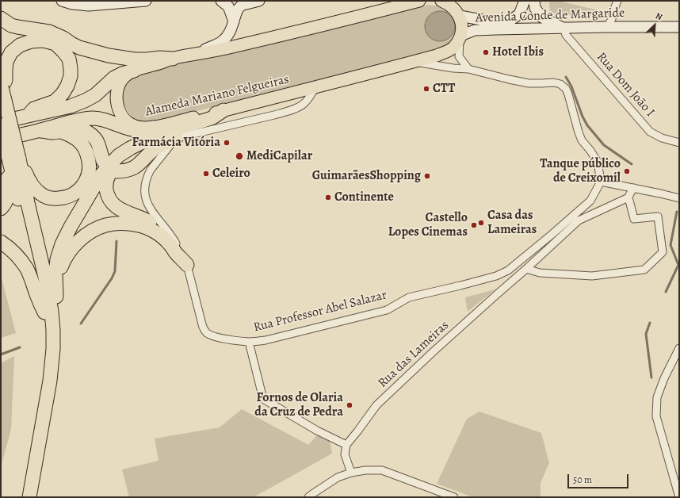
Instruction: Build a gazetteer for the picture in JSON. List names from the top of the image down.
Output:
{
  "streets": {
    "main road": ["Avenida Conde de Margaride", "Alameda Mariano Felgueiras"],
    "street": ["Rua Dom João I", "Rua Professor Abel Salazar", "Rua das Lameiras"]
  },
  "crossings": [
    ["Avenida Conde de Margaride", "Rua Dom João I"],
    ["Avenida Conde de Margaride", "Alameda Mariano Felgueiras"]
  ],
  "places": [
    "Hotel Ibis",
    "CTT",
    "Farmácia Vitória",
    "MediCapilar",
    "Tanque público de Creixomil",
    "Celeiro",
    "GuimarãesShopping",
    "Continente",
    "Casa das Lameiras",
    "Castello Lopes Cinemas",
    "Fornos de Olaria da Cruz de Pedra"
  ],
  "scale_bar": "50 m",
  "north": "top right"
}
